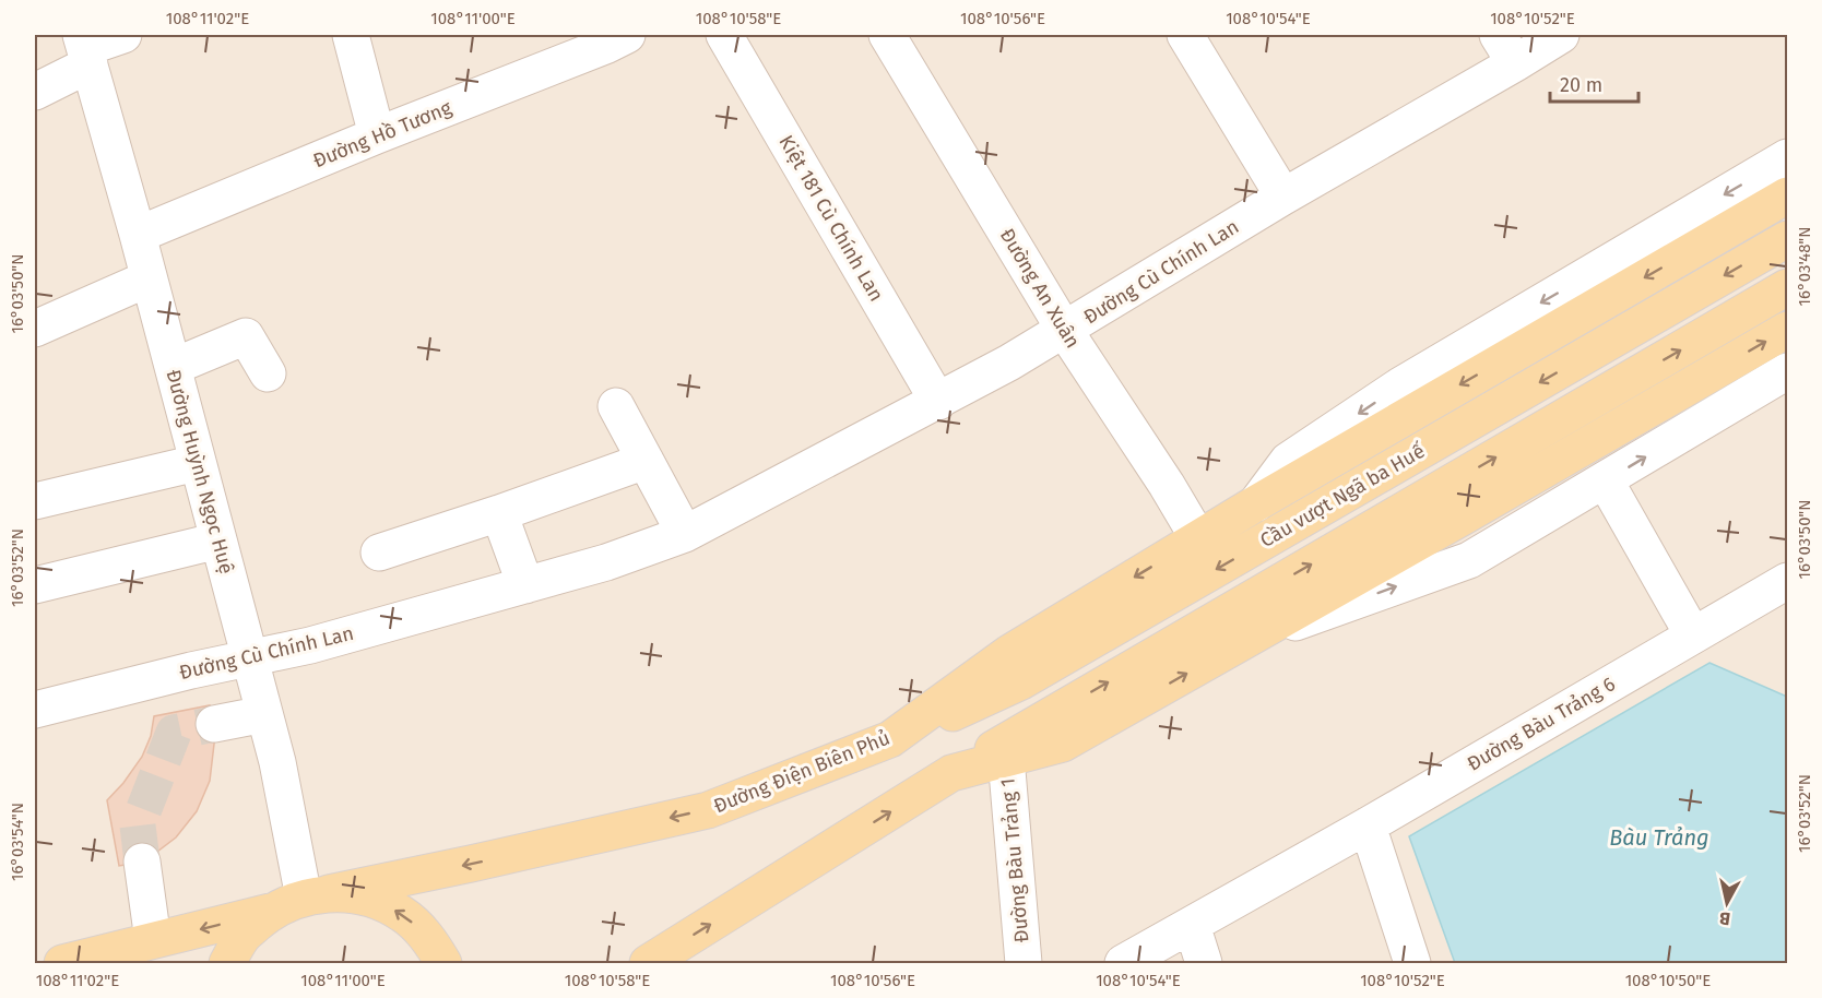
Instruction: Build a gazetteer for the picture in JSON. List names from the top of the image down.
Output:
{
  "streets": {
    "main road": ["Cầu vượt Ngã ba Huế", "Đường Điện Biên Phủ"],
    "street": [
      "Đường Hồ Tương",
      "Kiệt 181 Cù Chính Lan",
      "Đường Cù Chính Lan",
      "Đường An Xuân",
      "Đường Huỳnh Ngọc Huệ",
      "Đường Bàu Trảng 6",
      "Đường Bàu Trảng 1"
    ]
  },
  "crossings": [
    ["Đường Hồ Tương", "Đường Huỳnh Ngọc Huệ"],
    ["Kiệt 181 Cù Chính Lan", "Đường Cù Chính Lan"],
    ["Đường Cù Chính Lan", "Đường An Xuân"],
    ["Đường Cù Chính Lan", "Đường Huỳnh Ngọc Huệ"],
    ["Đường An Xuân", "Đường Điện Biên Phủ"],
    ["Đường Huỳnh Ngọc Huệ", "Đường Điện Biên Phủ"],
    ["Cầu vượt Ngã ba Huế", "Đường Điện Biên Phủ"]
  ],
  "water": ["Bàu Trảng"],
  "scale_bar": "20 m",
  "north": "bottom",
  "coordinates": [
    "108°11'02\"E",
    "108°11'00\"E",
    "108°10'58\"E",
    "108°10'56\"E",
    "108°10'54\"E",
    "108°10'52\"E",
    "16°03'48\"N",
    "16°03'50\"N",
    "16°03'52\"N",
    "16°03'54\"N",
    "108°10'50\"E"
  ]
}
